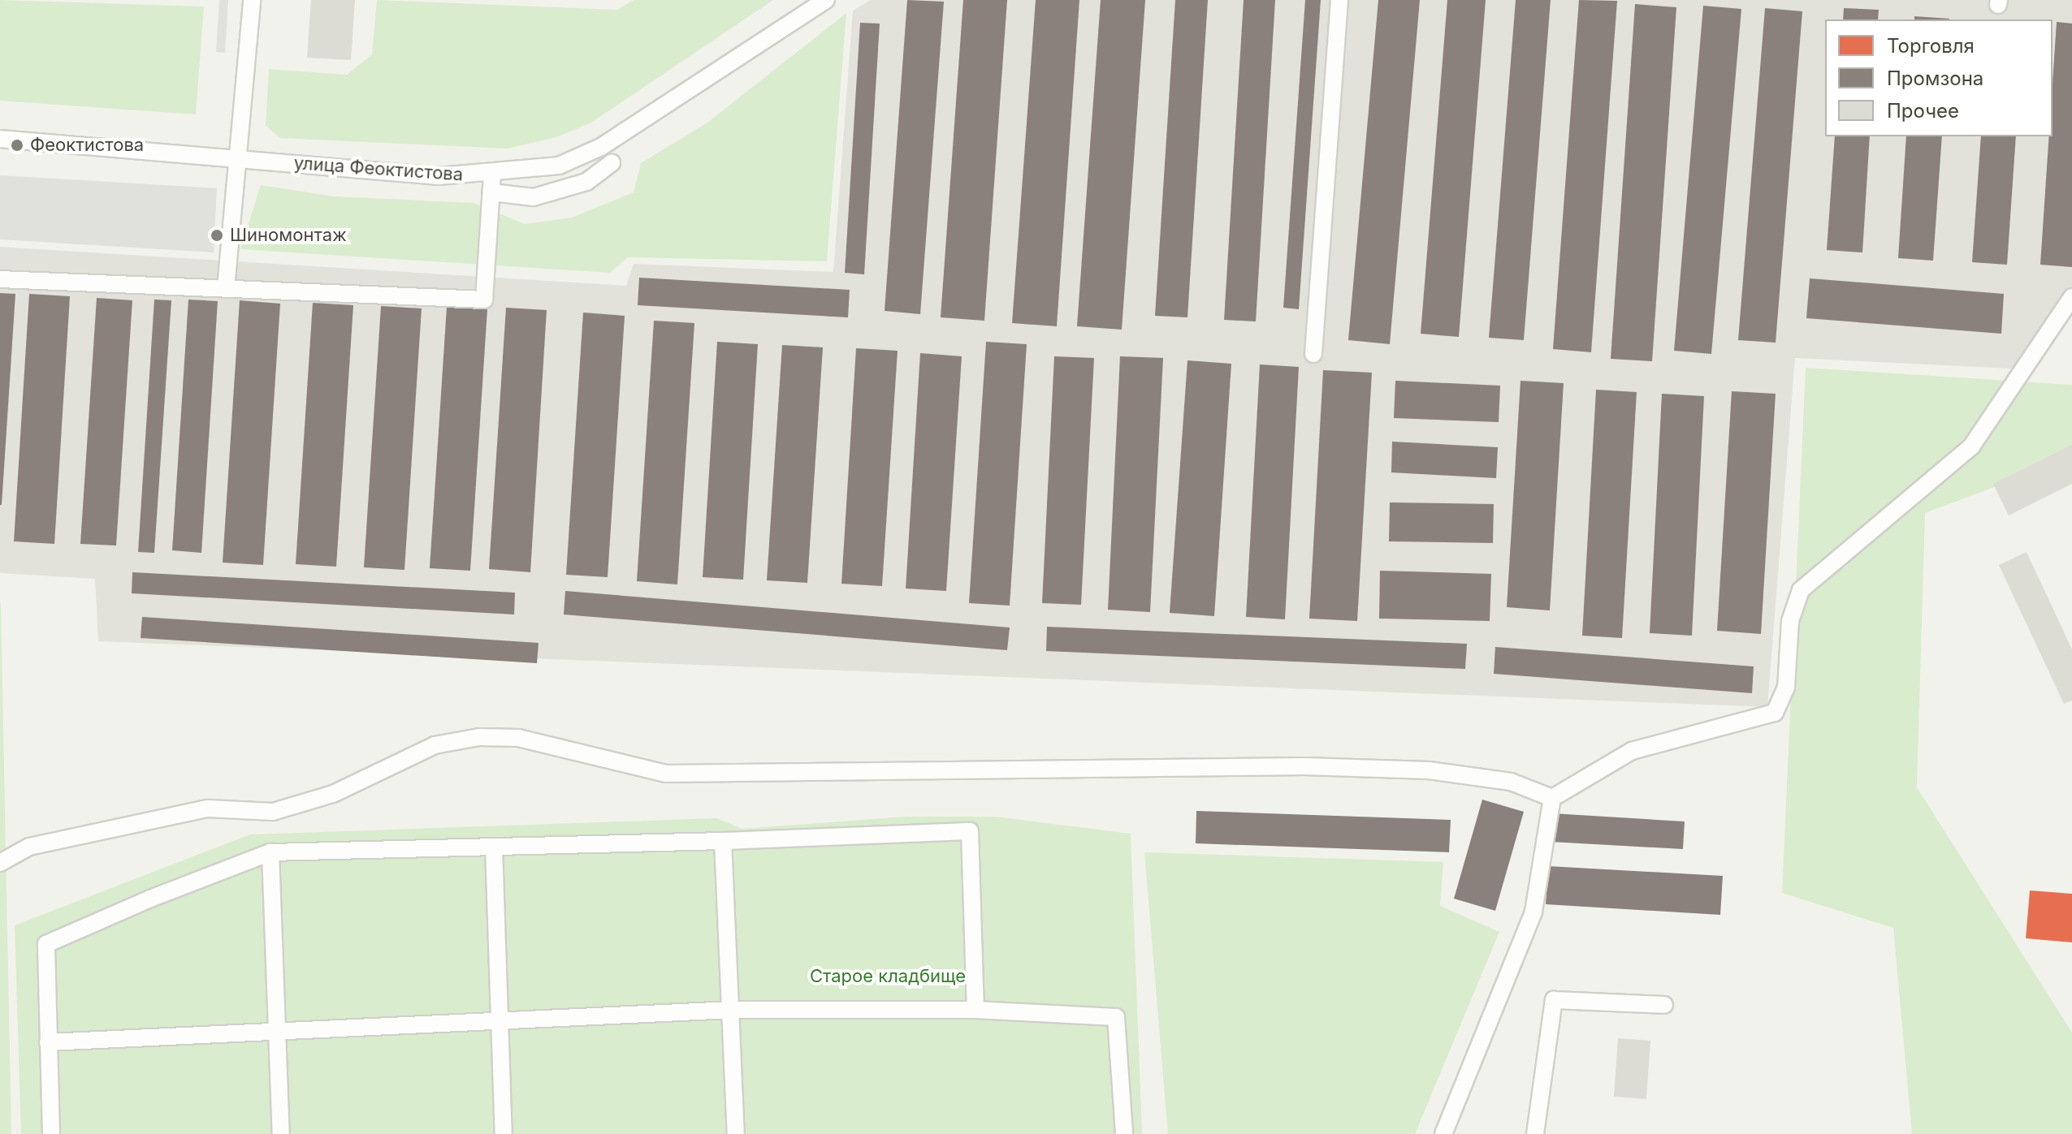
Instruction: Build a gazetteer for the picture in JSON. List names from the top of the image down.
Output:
{
  "streets": {
    "street": ["улица Феоктистова"]
  },
  "parks": ["Старое кладбище"],
  "places": ["Феоктистова", "Шиномонтаж"],
  "legend": ["Торговля", "Промзона", "Прочее"]
}
